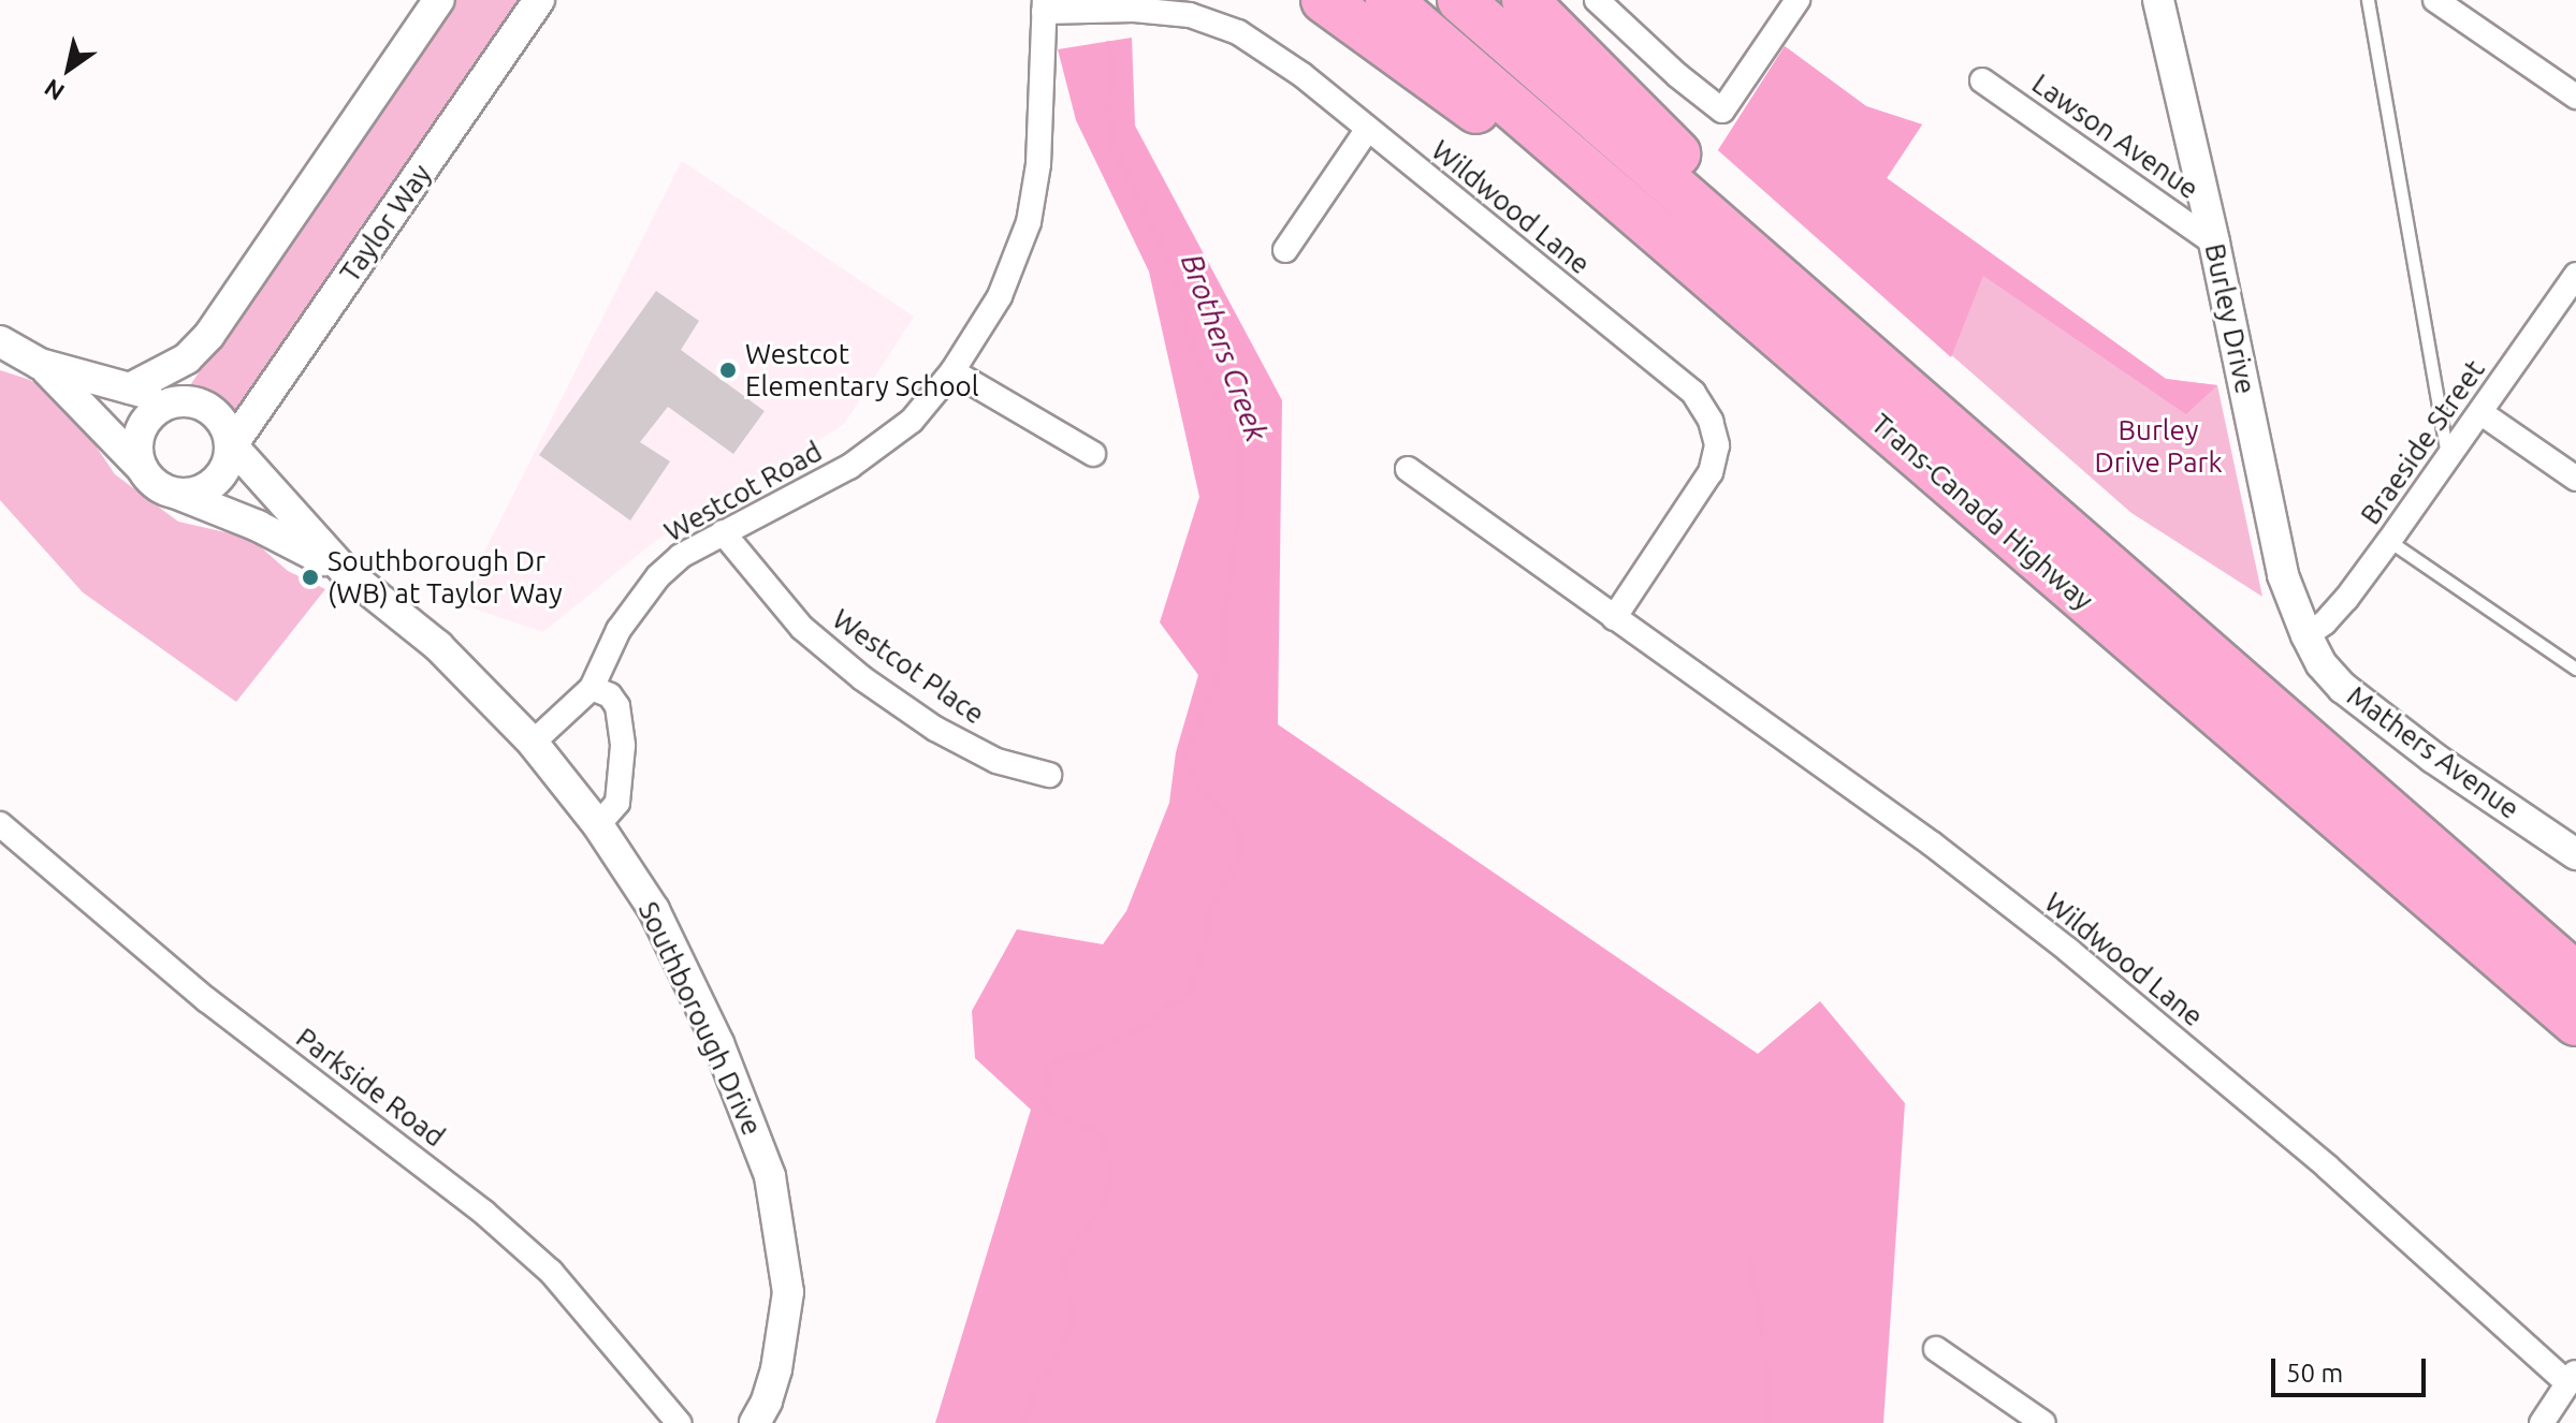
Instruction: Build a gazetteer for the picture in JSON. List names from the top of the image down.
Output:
{
  "streets": {
    "highway": ["Trans-Canada Highway"],
    "street": [
      "Lawson Avenue",
      "Wildwood Lane",
      "Taylor Way",
      "Burley Drive",
      "Braeside Street",
      "Westcot Road",
      "Westcot Place",
      "Mathers Avenue",
      "Southborough Drive",
      "Parkside Road"
    ]
  },
  "crossings": [
    ["Lawson Avenue", "Burley Drive"],
    ["Wildwood Lane", "Westcot Road"],
    ["Taylor Way", "Southborough Drive"],
    ["Burley Drive", "Braeside Street"],
    ["Burley Drive", "Mathers Avenue"],
    ["Braeside Street", "Mathers Avenue"],
    ["Westcot Road", "Westcot Place"],
    ["Westcot Road", "Southborough Drive"]
  ],
  "water": ["Brothers Creek"],
  "parks": ["Burley Drive Park"],
  "places": ["Westcot Elementary School", "Southborough Dr (WB) at Taylor Way"],
  "scale_bar": "50 m",
  "north": "bottom left"
}
